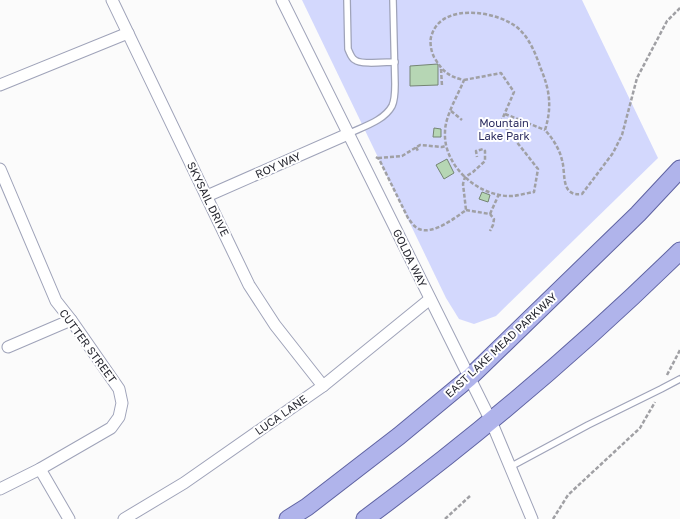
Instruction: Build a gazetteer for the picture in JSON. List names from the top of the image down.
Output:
{
  "streets": {
    "main road": ["EAST LAKE MEAD PARKWAY"],
    "street": [
      "ROY WAY",
      "SKYSAIL DRIVE",
      "GOLDA WAY",
      "CUTTER STREET",
      "LUCA LANE"
    ]
  },
  "crossings": [
    ["ROY WAY", "SKYSAIL DRIVE"],
    ["ROY WAY", "GOLDA WAY"],
    ["SKYSAIL DRIVE", "LUCA LANE"],
    ["GOLDA WAY", "EAST LAKE MEAD PARKWAY"],
    ["GOLDA WAY", "LUCA LANE"]
  ],
  "parks": ["Mountain Lake Park"]
}
